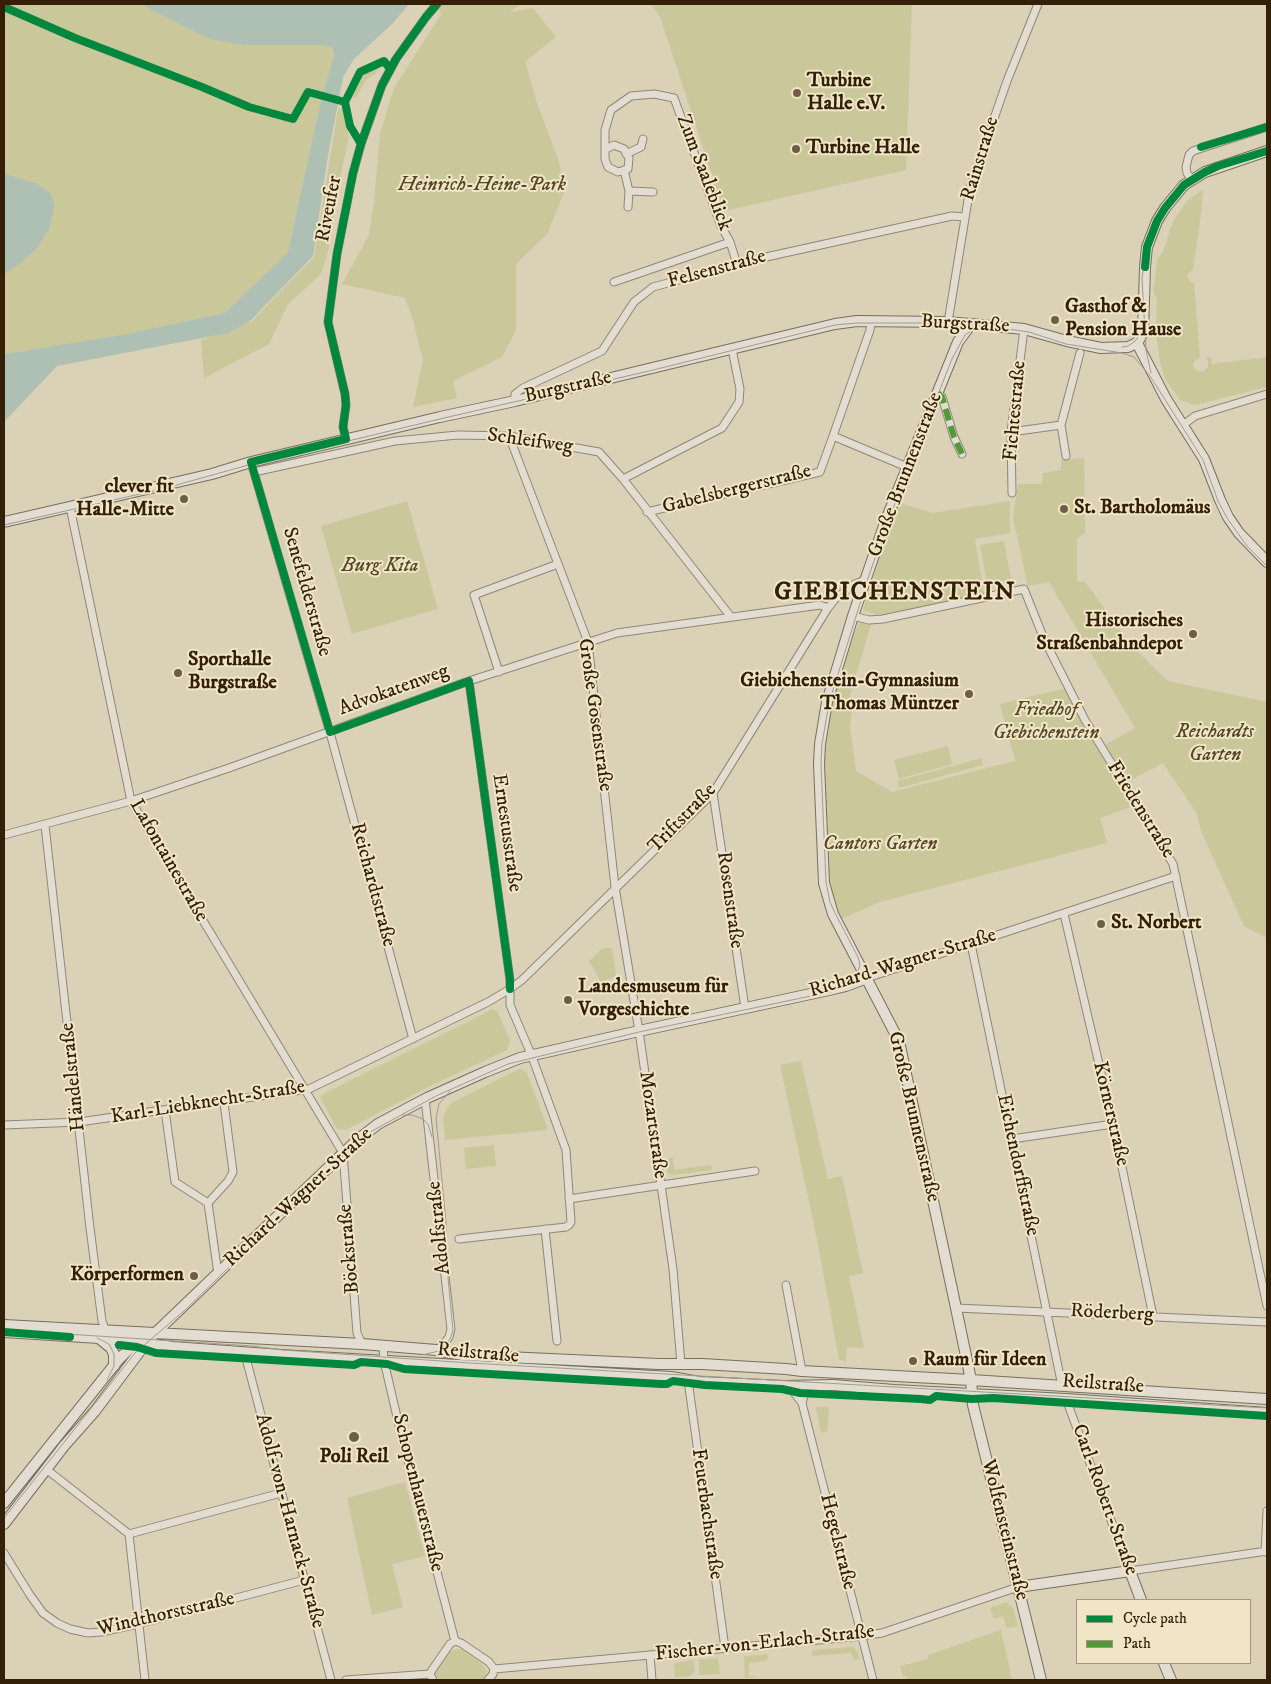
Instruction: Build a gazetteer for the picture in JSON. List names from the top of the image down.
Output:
{
  "streets": {
    "street": [
      "Rainstraße",
      "Zum Saaleblick",
      "Riveufer",
      "Felsenstraße",
      "Burgstraße",
      "Fichtestraße",
      "Schleifweg",
      "Große Brunnenstraße",
      "Gabelsbergerstraße",
      "Senefelderstraße",
      "Advokatenweg",
      "Große Gosenstraße",
      "Friedenstraße",
      "Triftstraße",
      "Ernestusstraße",
      "Lafontainestraße",
      "Reichardtstraße",
      "Rosenstraße",
      "Richard-Wagner-Straße",
      "Händelstraße",
      "Karl-Liebknecht-Straße",
      "Körnerstraße",
      "Mozartstraße",
      "Eichendorffstraße",
      "Adolfstraße",
      "Böckstraße",
      "Röderberg",
      "Reilstraße",
      "Schopenhauerstraße",
      "Carl-Robert-Straße",
      "Feuerbachstraße",
      "Adolf-von-Harnack-Straße",
      "Wolfensteinstraße",
      "Hegelstraße",
      "Windthorststraße",
      "Fischer-von-Erlach-Straße"
    ]
  },
  "crossings": [
    ["Rainstraße", "Felsenstraße"],
    ["Rainstraße", "Burgstraße"],
    ["Zum Saaleblick", "Felsenstraße"],
    ["Riveufer", "Burgstraße"],
    ["Felsenstraße", "Burgstraße"],
    ["Burgstraße", "Fichtestraße"],
    ["Burgstraße", "Schleifweg"],
    ["Burgstraße", "Große Brunnenstraße"],
    ["Burgstraße", "Gabelsbergerstraße"],
    ["Burgstraße", "Senefelderstraße"],
    ["Burgstraße", "Lafontainestraße"],
    ["Schleifweg", "Gabelsbergerstraße"],
    ["Schleifweg", "Senefelderstraße"],
    ["Schleifweg", "Advokatenweg"],
    ["Schleifweg", "Große Gosenstraße"],
    ["Große Brunnenstraße", "Friedenstraße"],
    ["Große Brunnenstraße", "Triftstraße"],
    ["Große Brunnenstraße", "Richard-Wagner-Straße"],
    ["Große Brunnenstraße", "Röderberg"],
    ["Große Brunnenstraße", "Reilstraße"],
    ["Große Brunnenstraße", "Wolfensteinstraße"],
    ["Senefelderstraße", "Advokatenweg"],
    ["Senefelderstraße", "Reichardtstraße"],
    ["Advokatenweg", "Große Gosenstraße"],
    ["Advokatenweg", "Triftstraße"],
    ["Advokatenweg", "Ernestusstraße"],
    ["Advokatenweg", "Lafontainestraße"],
    ["Advokatenweg", "Reichardtstraße"],
    ["Advokatenweg", "Händelstraße"],
    ["Große Gosenstraße", "Triftstraße"],
    ["Große Gosenstraße", "Mozartstraße"],
    ["Friedenstraße", "Richard-Wagner-Straße"],
    ["Triftstraße", "Ernestusstraße"],
    ["Triftstraße", "Rosenstraße"],
    ["Triftstraße", "Karl-Liebknecht-Straße"],
    ["Triftstraße", "Mozartstraße"],
    ["Ernestusstraße", "Richard-Wagner-Straße"],
    ["Ernestusstraße", "Karl-Liebknecht-Straße"],
    ["Lafontainestraße", "Richard-Wagner-Straße"],
    ["Lafontainestraße", "Karl-Liebknecht-Straße"],
    ["Lafontainestraße", "Böckstraße"],
    ["Reichardtstraße", "Karl-Liebknecht-Straße"],
    ["Rosenstraße", "Richard-Wagner-Straße"],
    ["Richard-Wagner-Straße", "Körnerstraße"],
    ["Richard-Wagner-Straße", "Mozartstraße"],
    ["Richard-Wagner-Straße", "Eichendorffstraße"],
    ["Richard-Wagner-Straße", "Adolfstraße"],
    ["Richard-Wagner-Straße", "Böckstraße"],
    ["Richard-Wagner-Straße", "Reilstraße"],
    ["Händelstraße", "Karl-Liebknecht-Straße"],
    ["Händelstraße", "Reilstraße"],
    ["Körnerstraße", "Röderberg"],
    ["Mozartstraße", "Reilstraße"],
    ["Eichendorffstraße", "Röderberg"],
    ["Eichendorffstraße", "Reilstraße"],
    ["Adolfstraße", "Reilstraße"],
    ["Böckstraße", "Reilstraße"],
    ["Reilstraße", "Schopenhauerstraße"],
    ["Reilstraße", "Carl-Robert-Straße"],
    ["Reilstraße", "Feuerbachstraße"],
    ["Reilstraße", "Wolfensteinstraße"],
    ["Reilstraße", "Hegelstraße"],
    ["Carl-Robert-Straße", "Fischer-von-Erlach-Straße"],
    ["Feuerbachstraße", "Fischer-von-Erlach-Straße"],
    ["Adolf-von-Harnack-Straße", "Windthorststraße"],
    ["Wolfensteinstraße", "Fischer-von-Erlach-Straße"],
    ["Hegelstraße", "Fischer-von-Erlach-Straße"]
  ],
  "districts": ["GIEBICHENSTEIN"],
  "parks": [
    "Heinrich-Heine-Park",
    "Burg Kita",
    "Friedhof Giebichenstein",
    "Reichardts Garten",
    "Cantors Garten"
  ],
  "places": [
    "Turbine Halle e.V.",
    "Turbine Halle",
    "Gasthof & Pension Hause",
    "clever fit Halle-Mitte",
    "St. Bartholomäus",
    "Historisches Straßenbahndepot",
    "Sporthalle Burgstraße",
    "Giebichenstein-Gymnasium Thomas Müntzer",
    "St. Norbert",
    "Landesmuseum für Vorgeschichte",
    "Körperformen",
    "Raum für Ideen",
    "Poli Reil"
  ],
  "legend": ["Cycle path", "Path"]
}
